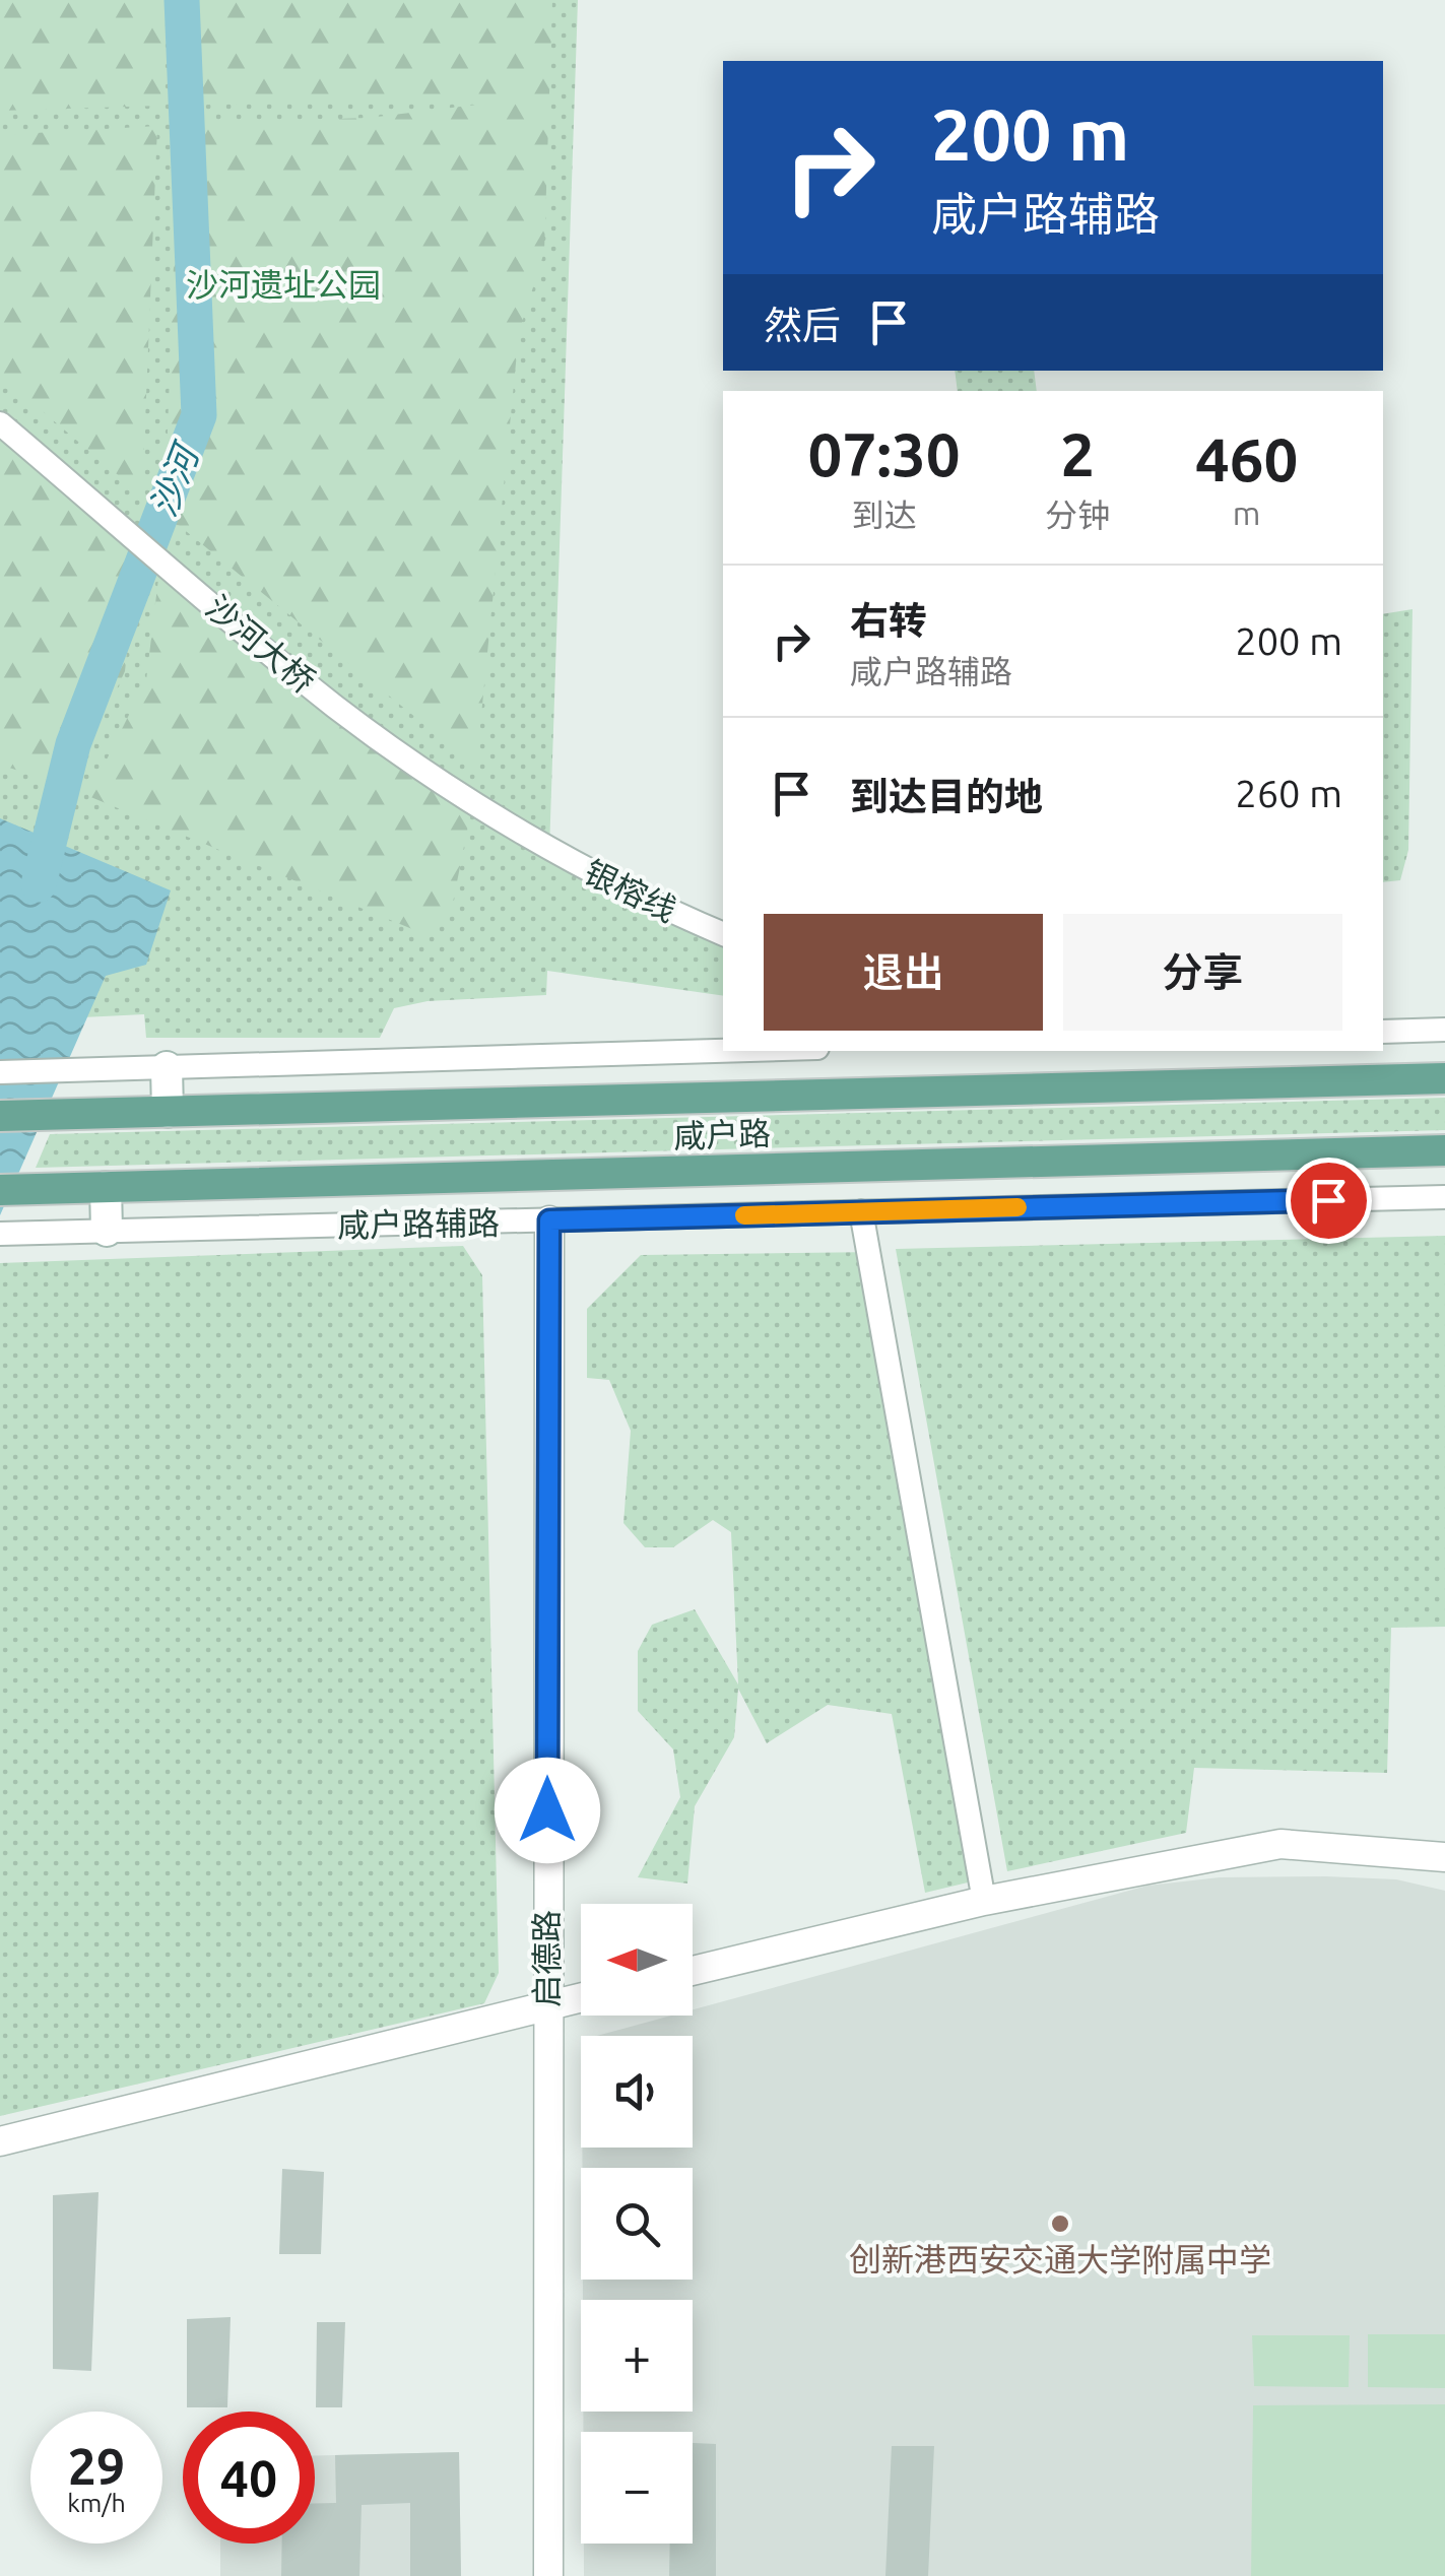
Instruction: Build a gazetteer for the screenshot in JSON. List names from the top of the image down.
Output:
{
  "streets": {
    "main road": ["咸户路"],
    "street": [
      "沙河大桥",
      "银榕线",
      "咸户路辅路",
      "启德路"
    ]
  },
  "crossings": [
    ["沙河大桥", "银榕线"],
    ["咸户路辅路", "启德路"]
  ],
  "water": ["沙河"],
  "parks": ["沙河遗址公园"],
  "places": ["创新港西安交通大学附属中学"],
  "north": "left",
  "page": {
    "turn": ["200 m", "咸户路辅路"],
    "then": "然后",
    "eta": [
      "07:30",
      "到达",
      "2",
      "分钟",
      "460",
      "m"
    ],
    "list": [
      {
        "name": "右转",
        "note": "咸户路辅路",
        "value": "200 m"
      },
      {
        "name": "到达目的地",
        "value": "260 m"
      }
    ],
    "buttons": ["退出", "分享"],
    "map_buttons": ["+", "−"],
    "speed": "29 km/h",
    "limit": "40"
  }
}
